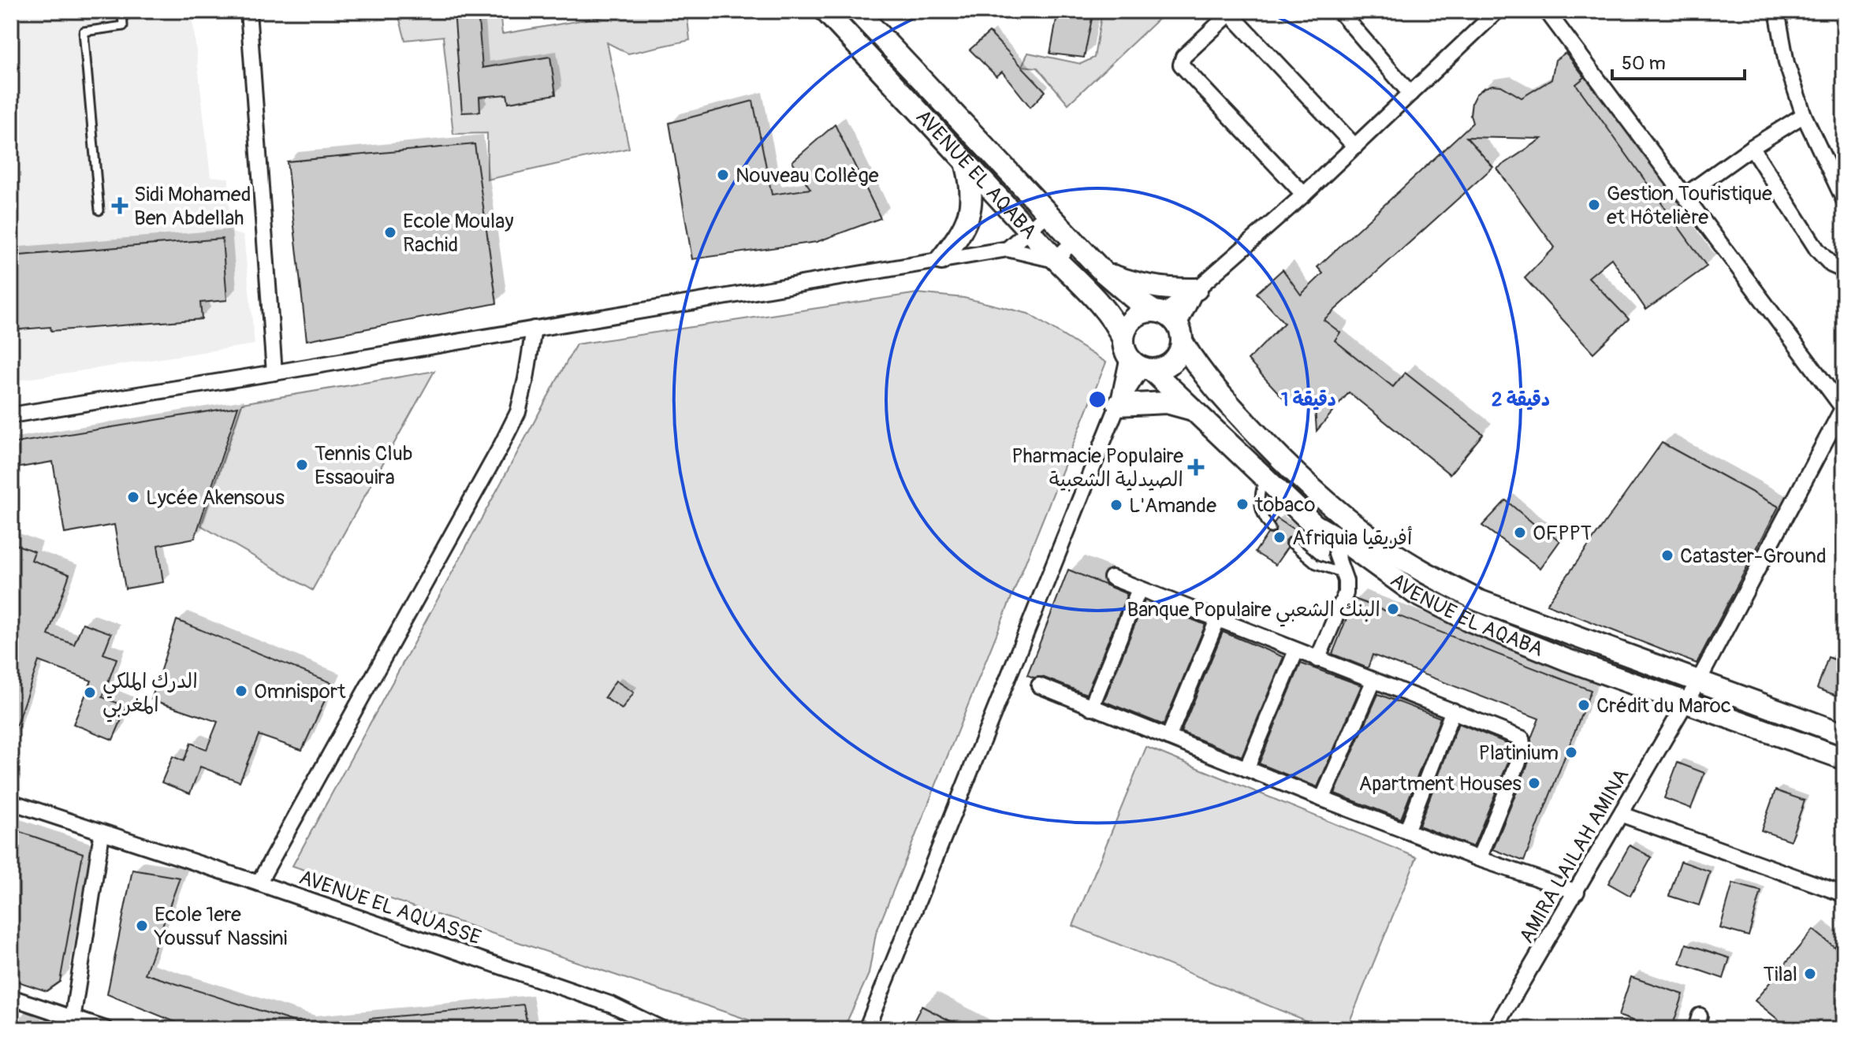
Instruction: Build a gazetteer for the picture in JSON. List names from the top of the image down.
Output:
{
  "streets": {
    "main road": ["AVENUE EL AQABA"],
    "street": ["AMIRA LAILAH AMINA", "AVENUE EL AQUASSE"]
  },
  "crossings": [
    ["AVENUE EL AQABA", "AMIRA LAILAH AMINA"]
  ],
  "places": {
    "other": [
      "Nouveau Collège",
      "Gestion Touristique et Hôtelière",
      "Ecole Moulay Rachid",
      "Tennis Club Essaouira",
      "Lycée Akensous",
      "tobaco",
      "L'Amande",
      "OFPPT",
      "Afriquia أفريقيا",
      "Cataster-Ground",
      "Banque Populaire البنك الشعبي",
      "Omnisport",
      "الدرك الملكي المغربي",
      "Crédit du Maroc",
      "Platinium",
      "Apartment Houses",
      "Ecole 1ere Youssuf Nassini",
      "Tilal"
    ],
    "health": ["Sidi Mohamed Ben Abdellah", "Pharmacie Populaire الصيدلية الشعبية"]
  },
  "scale_bar": "50 m",
  "rings": ["1 دقيقة", "2 دقيقة"]
}
